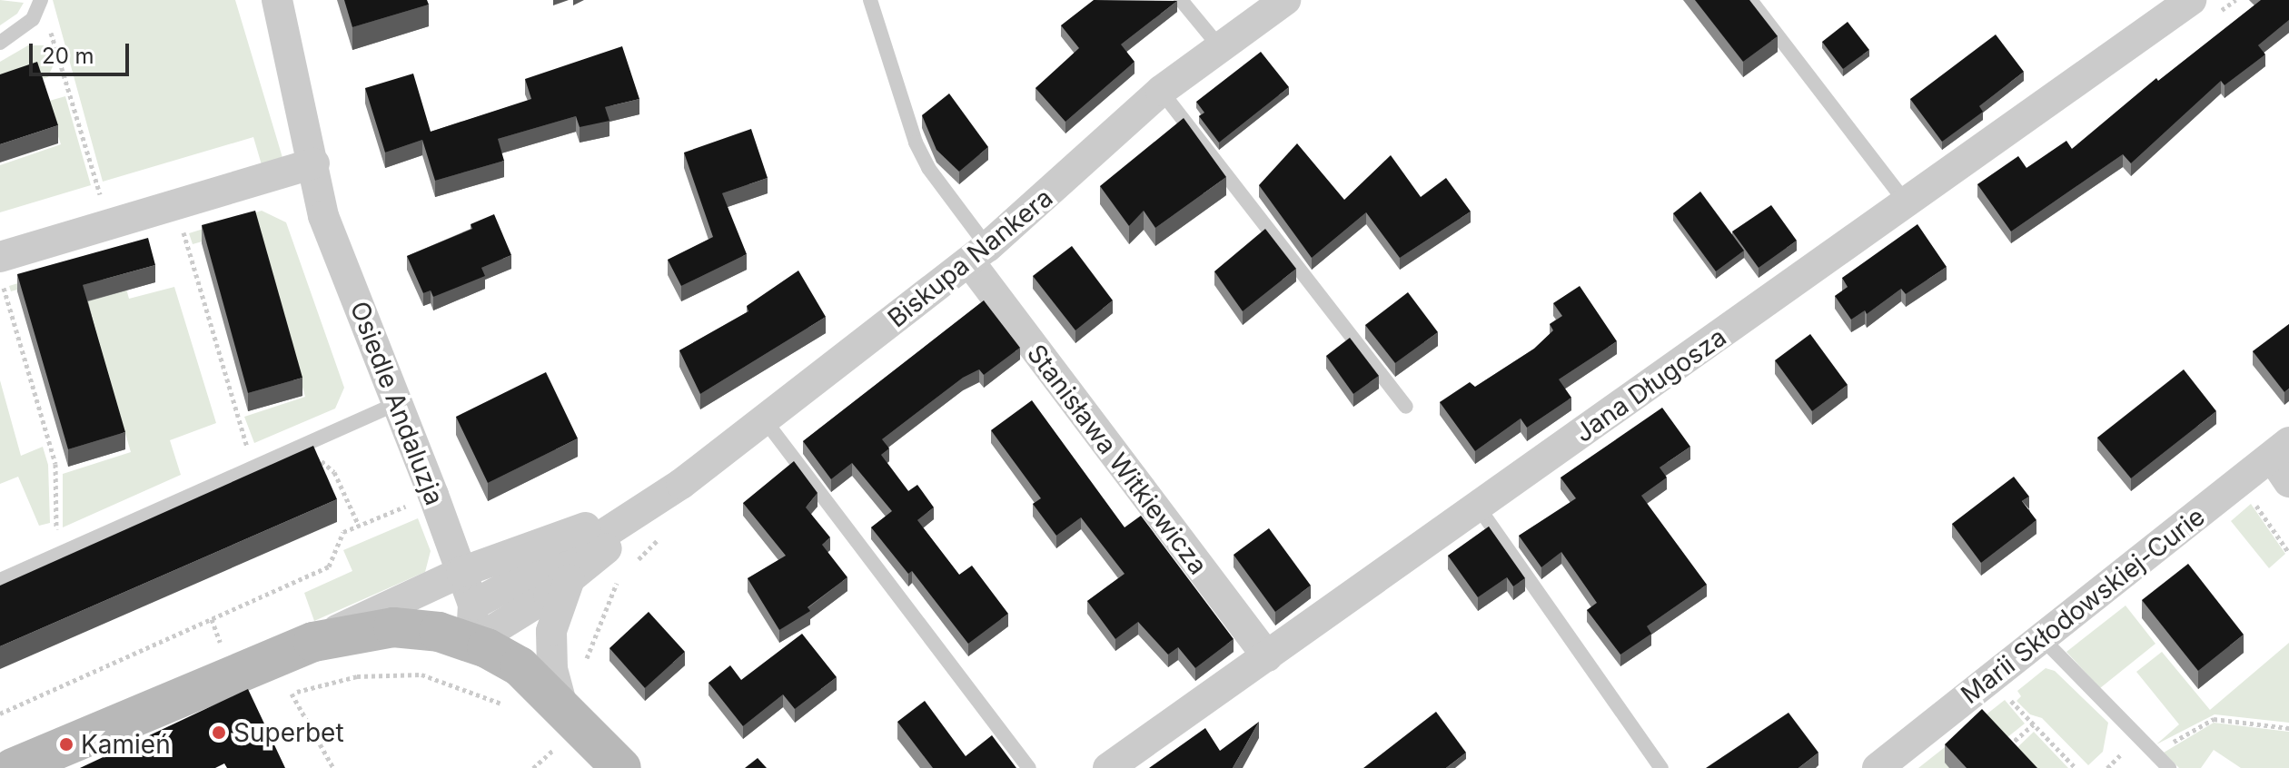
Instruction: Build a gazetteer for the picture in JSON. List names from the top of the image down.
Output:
{
  "streets": {
    "street": [
      "Biskupa Nankera",
      "Jana Długosza",
      "Osiedle Andaluzja",
      "Stanisława Witkiewicza",
      "Marii Skłodowskiej-Curie"
    ]
  },
  "crossings": [
    ["Biskupa Nankera", "Osiedle Andaluzja"],
    ["Biskupa Nankera", "Stanisława Witkiewicza"],
    ["Jana Długosza", "Stanisława Witkiewicza"]
  ],
  "places": ["Superbet", "Kamień"],
  "scale_bar": "20 m"
}
